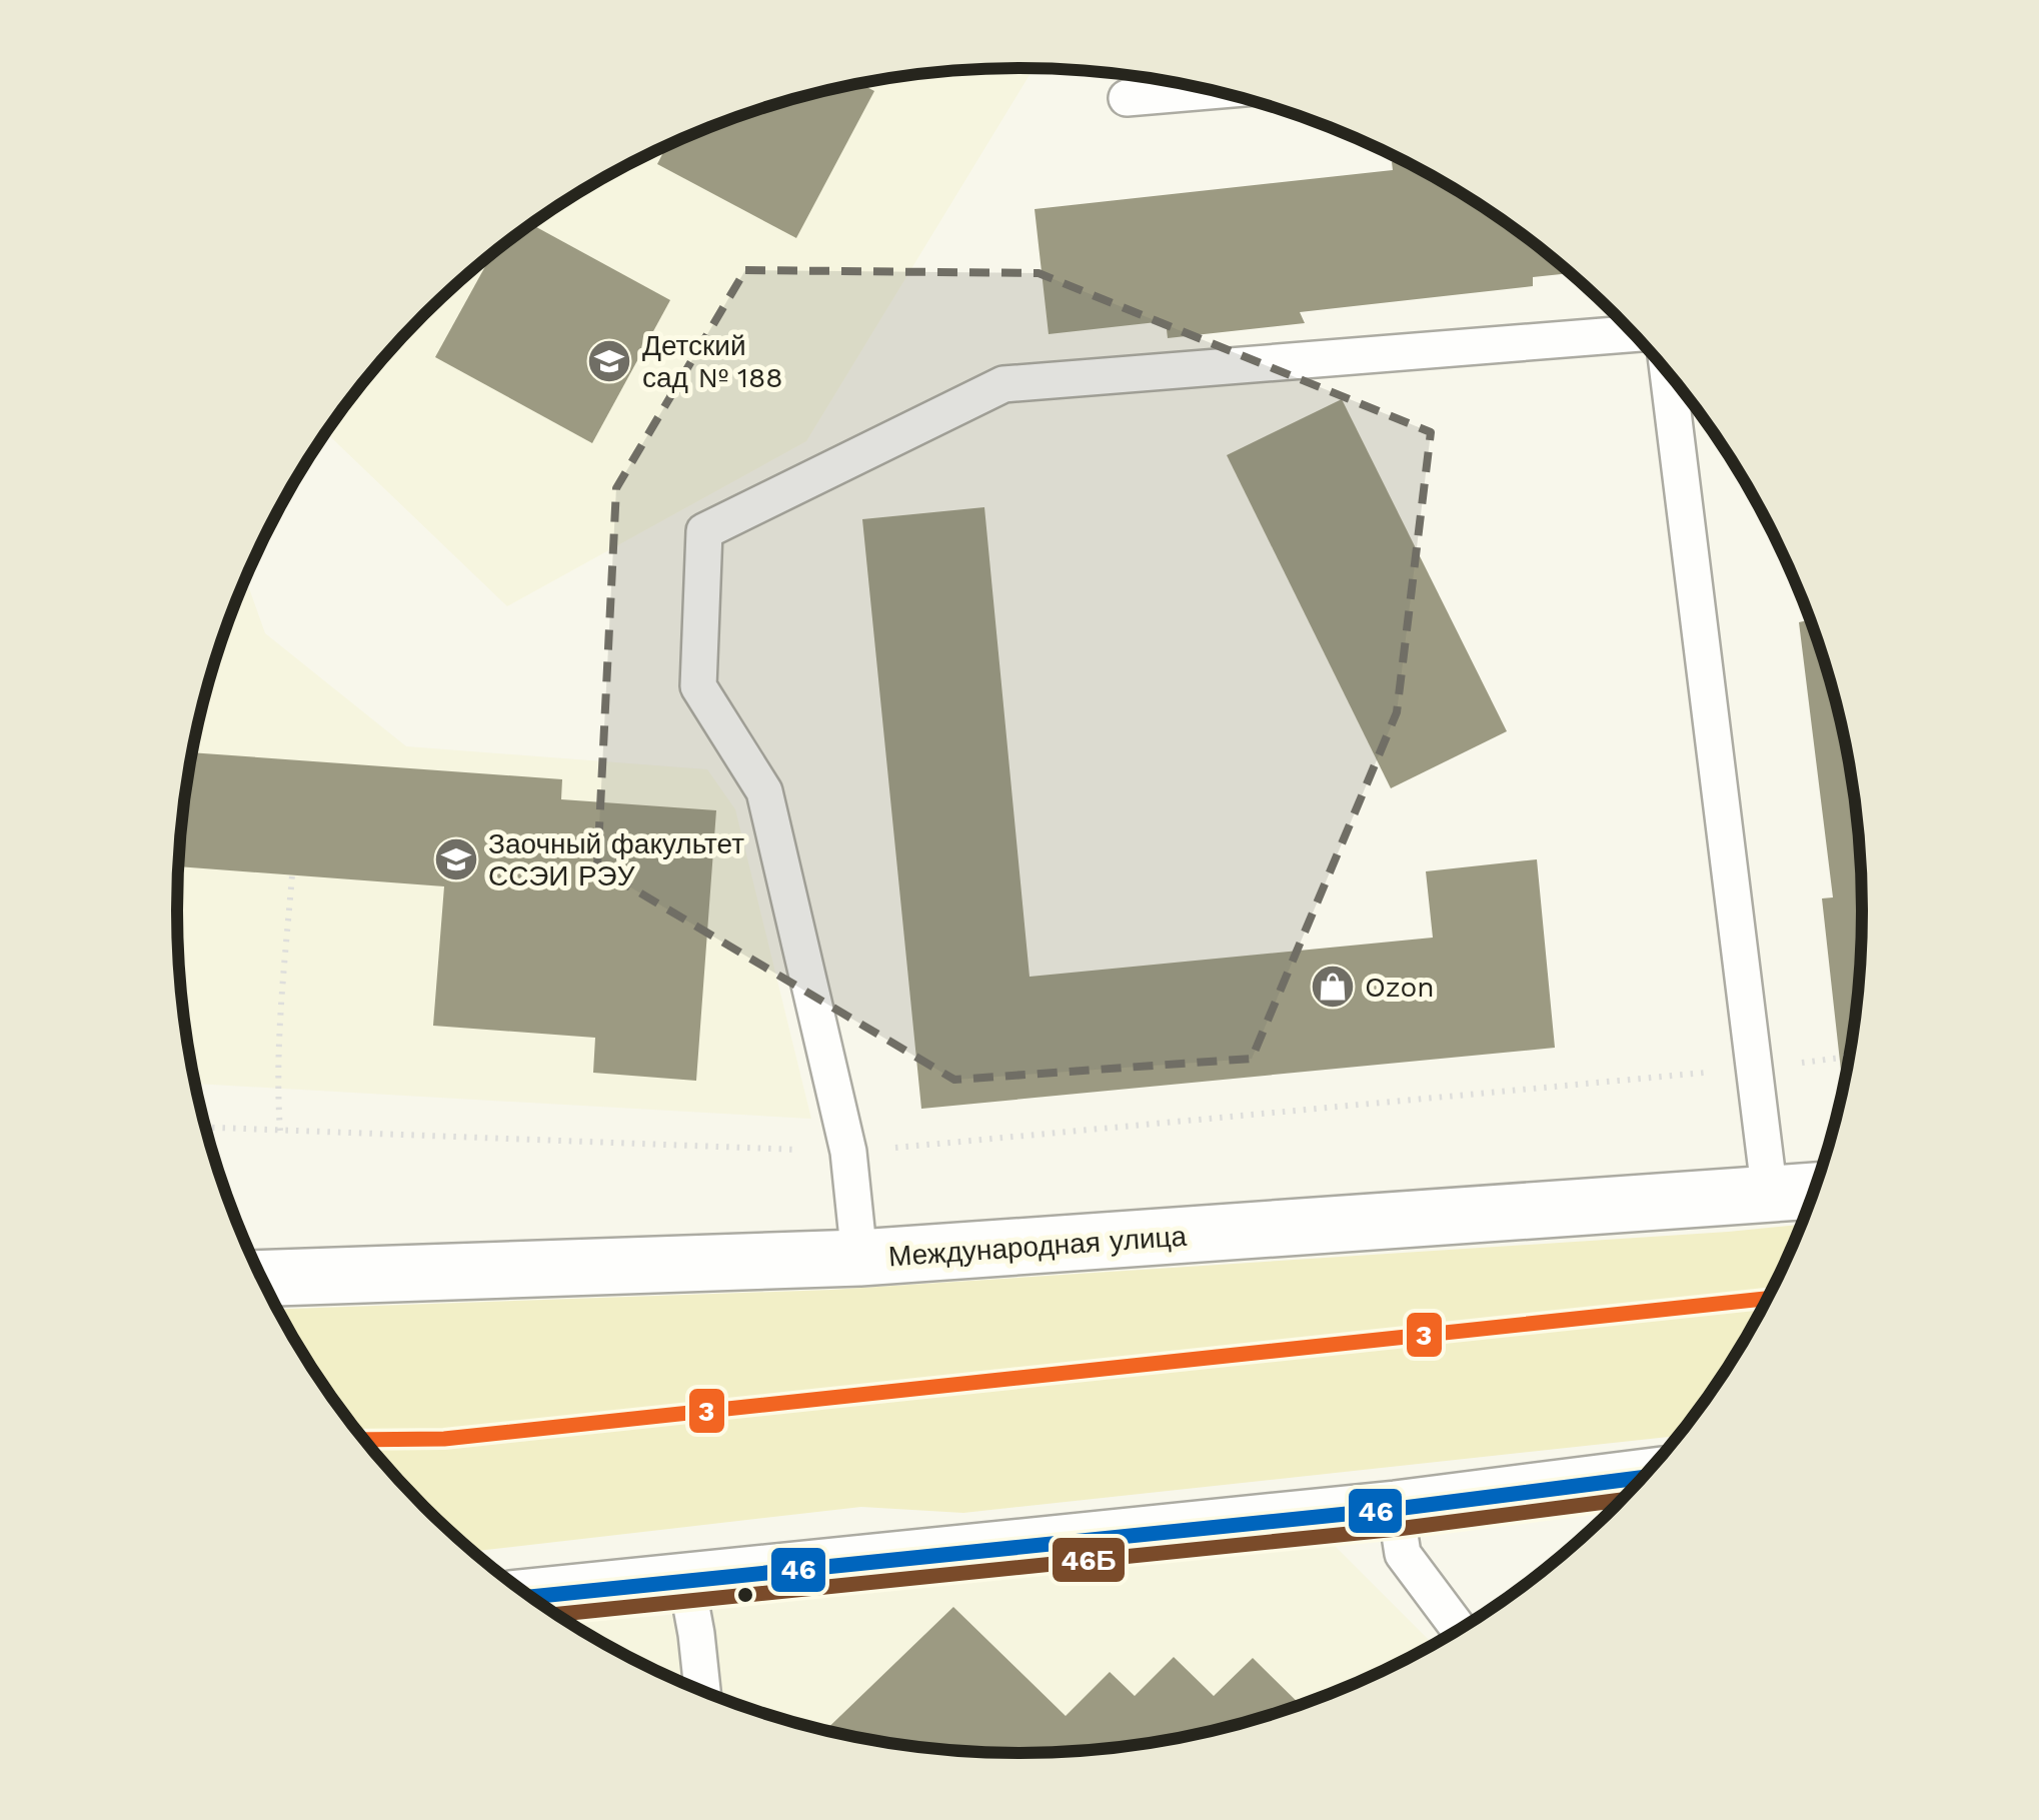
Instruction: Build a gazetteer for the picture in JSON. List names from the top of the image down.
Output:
{
  "streets": {
    "street": ["Международная улица"]
  },
  "places": {
    "school or university": ["Детский сад № 188", "Заочный факультет ССЭИ РЭУ"],
    "shop": ["Ozon"]
  },
  "lines": ["transit line 3", "transit line 46", "transit line 46Б"]
}
